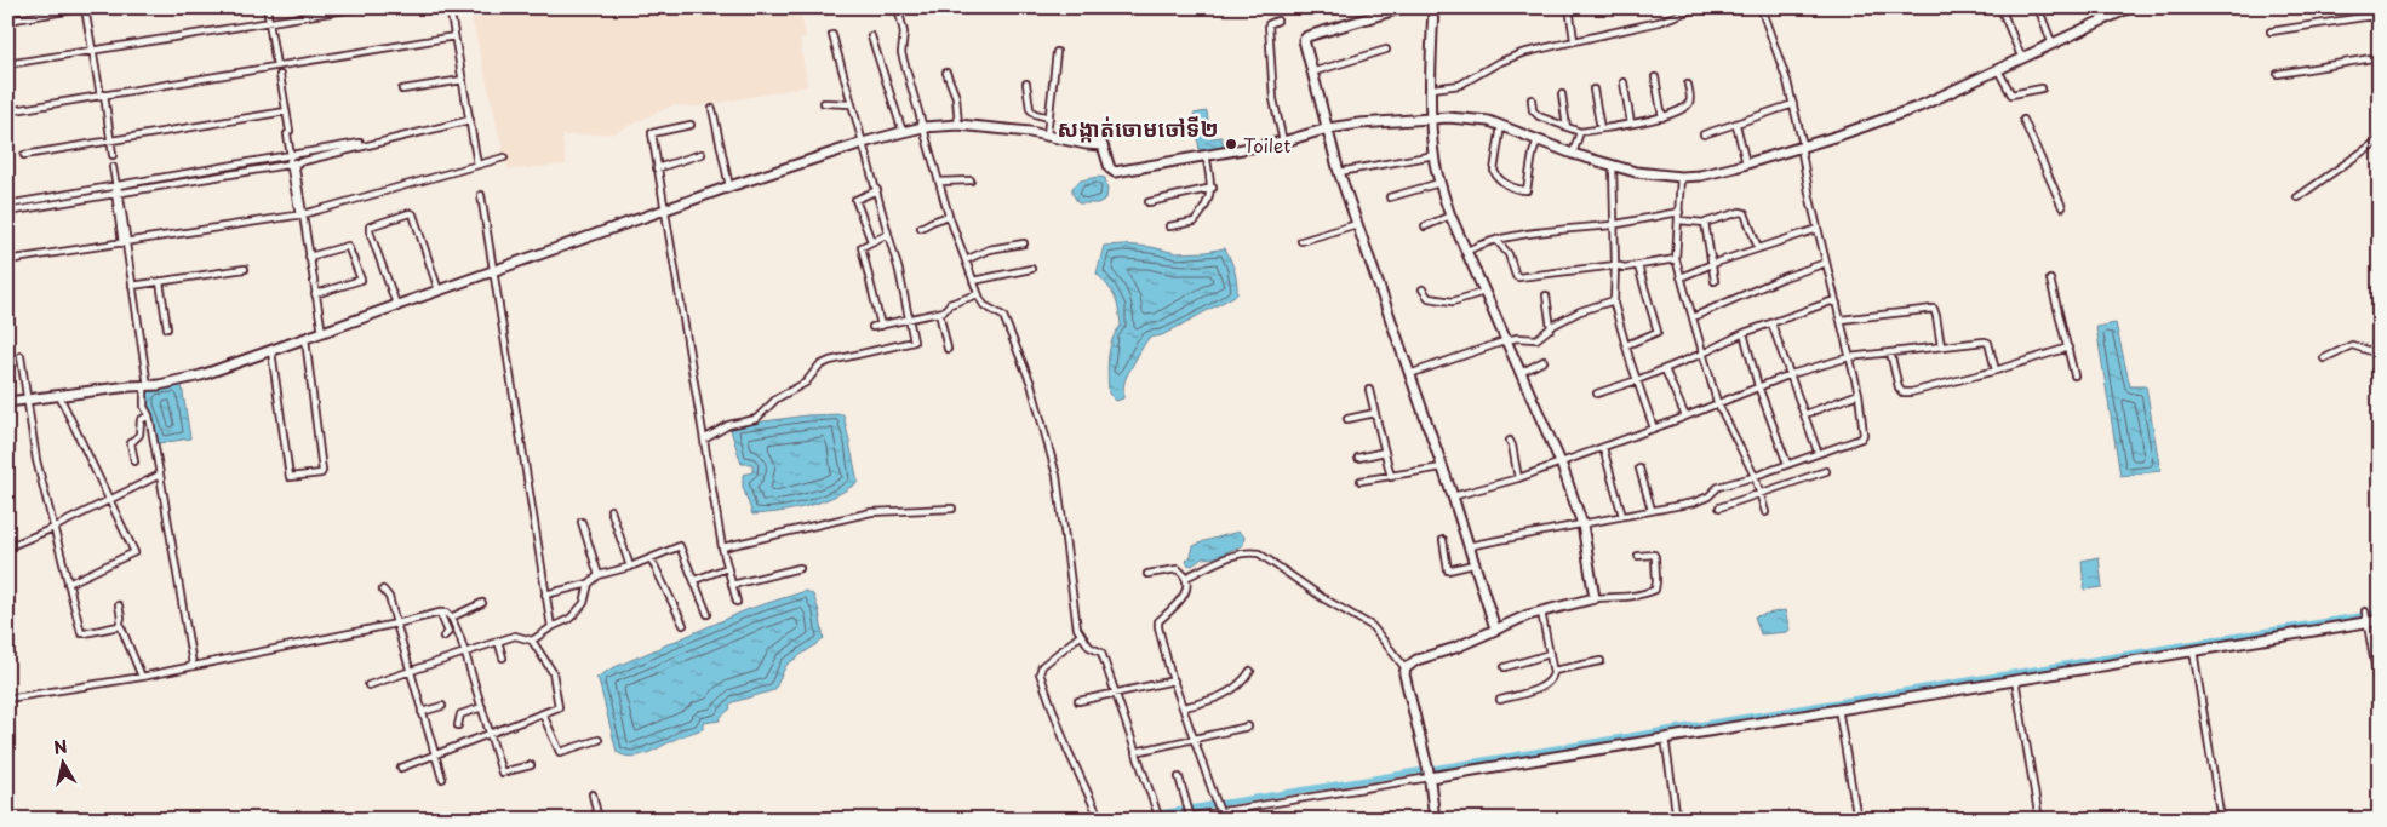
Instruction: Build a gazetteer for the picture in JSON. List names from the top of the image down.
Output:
{
  "districts": ["សង្កាត់ចោមចៅទី២"],
  "places": ["Toilet"],
  "north": "top"
}
